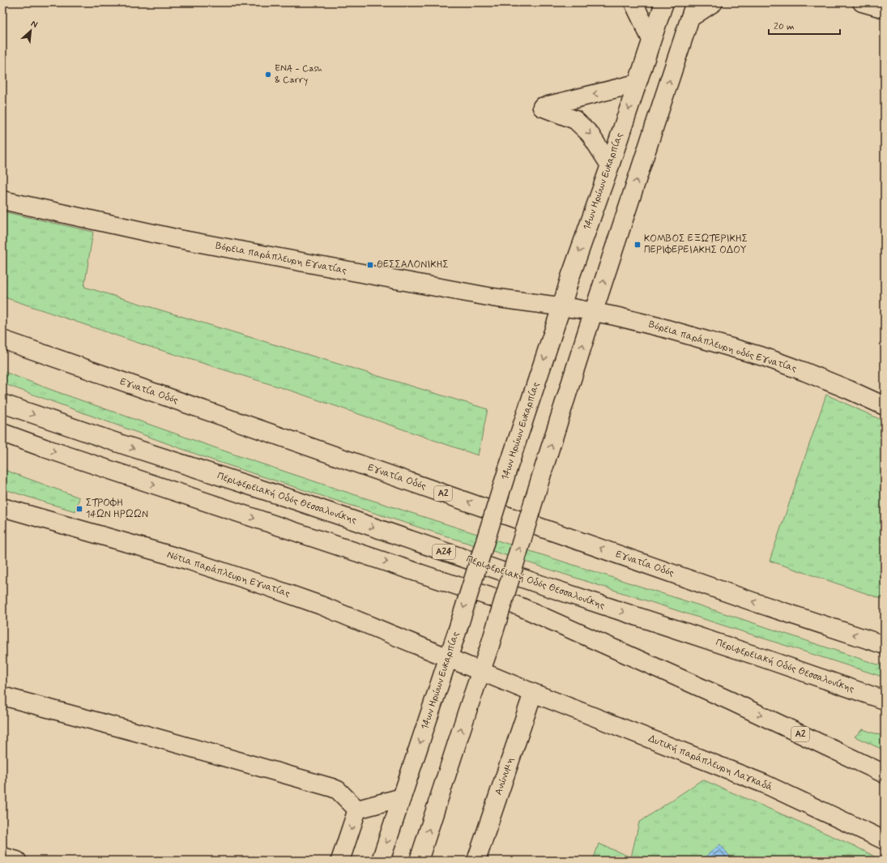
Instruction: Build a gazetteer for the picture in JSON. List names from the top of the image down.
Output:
{
  "streets": {
    "main road": [
      "14ων Ηρώων Ευκαρπίας",
      "Βόρεια παράπλευρη Εγνατίας",
      "Βόρεια παράπλευρη οδός Εγνατίας",
      "Εγνατία Οδός",
      "Α2",
      "Περιφερειακή Οδός Θεσσαλονίκης",
      "Α24",
      "Νότια παράπλευρη Εγνατίας",
      "Δυτική παράπλευρη Λαγκαδά",
      "Ανώνυμη"
    ]
  },
  "crossings": [
    ["14ων Ηρώων Ευκαρπίας", "Βόρεια παράπλευρη Εγνατίας"],
    ["14ων Ηρώων Ευκαρπίας", "Νότια παράπλευρη Εγνατίας"],
    ["Βόρεια παράπλευρη Εγνατίας", "Βόρεια παράπλευρη οδός Εγνατίας"],
    ["Νότια παράπλευρη Εγνατίας", "Δυτική παράπλευρη Λαγκαδά"],
    ["Δυτική παράπλευρη Λαγκαδά", "Ανώνυμη"]
  ],
  "places": {
    "other": ["ENA - Cash & Carry"],
    "transit": ["ΚΟΜΒΟΣ ΕΞΩΤΕΡΙΚΗΣ ΠΕΡΙΦΕΡΕΙΑΚΗΣ ΟΔΟΥ", "ΘΕΣΣΑΛΟΝΙΚΗΣ", "ΣΤΡΟΦΗ 14ΩΝ ΗΡΩΩΝ"]
  },
  "scale_bar": "20 m",
  "north": "top right"
}
